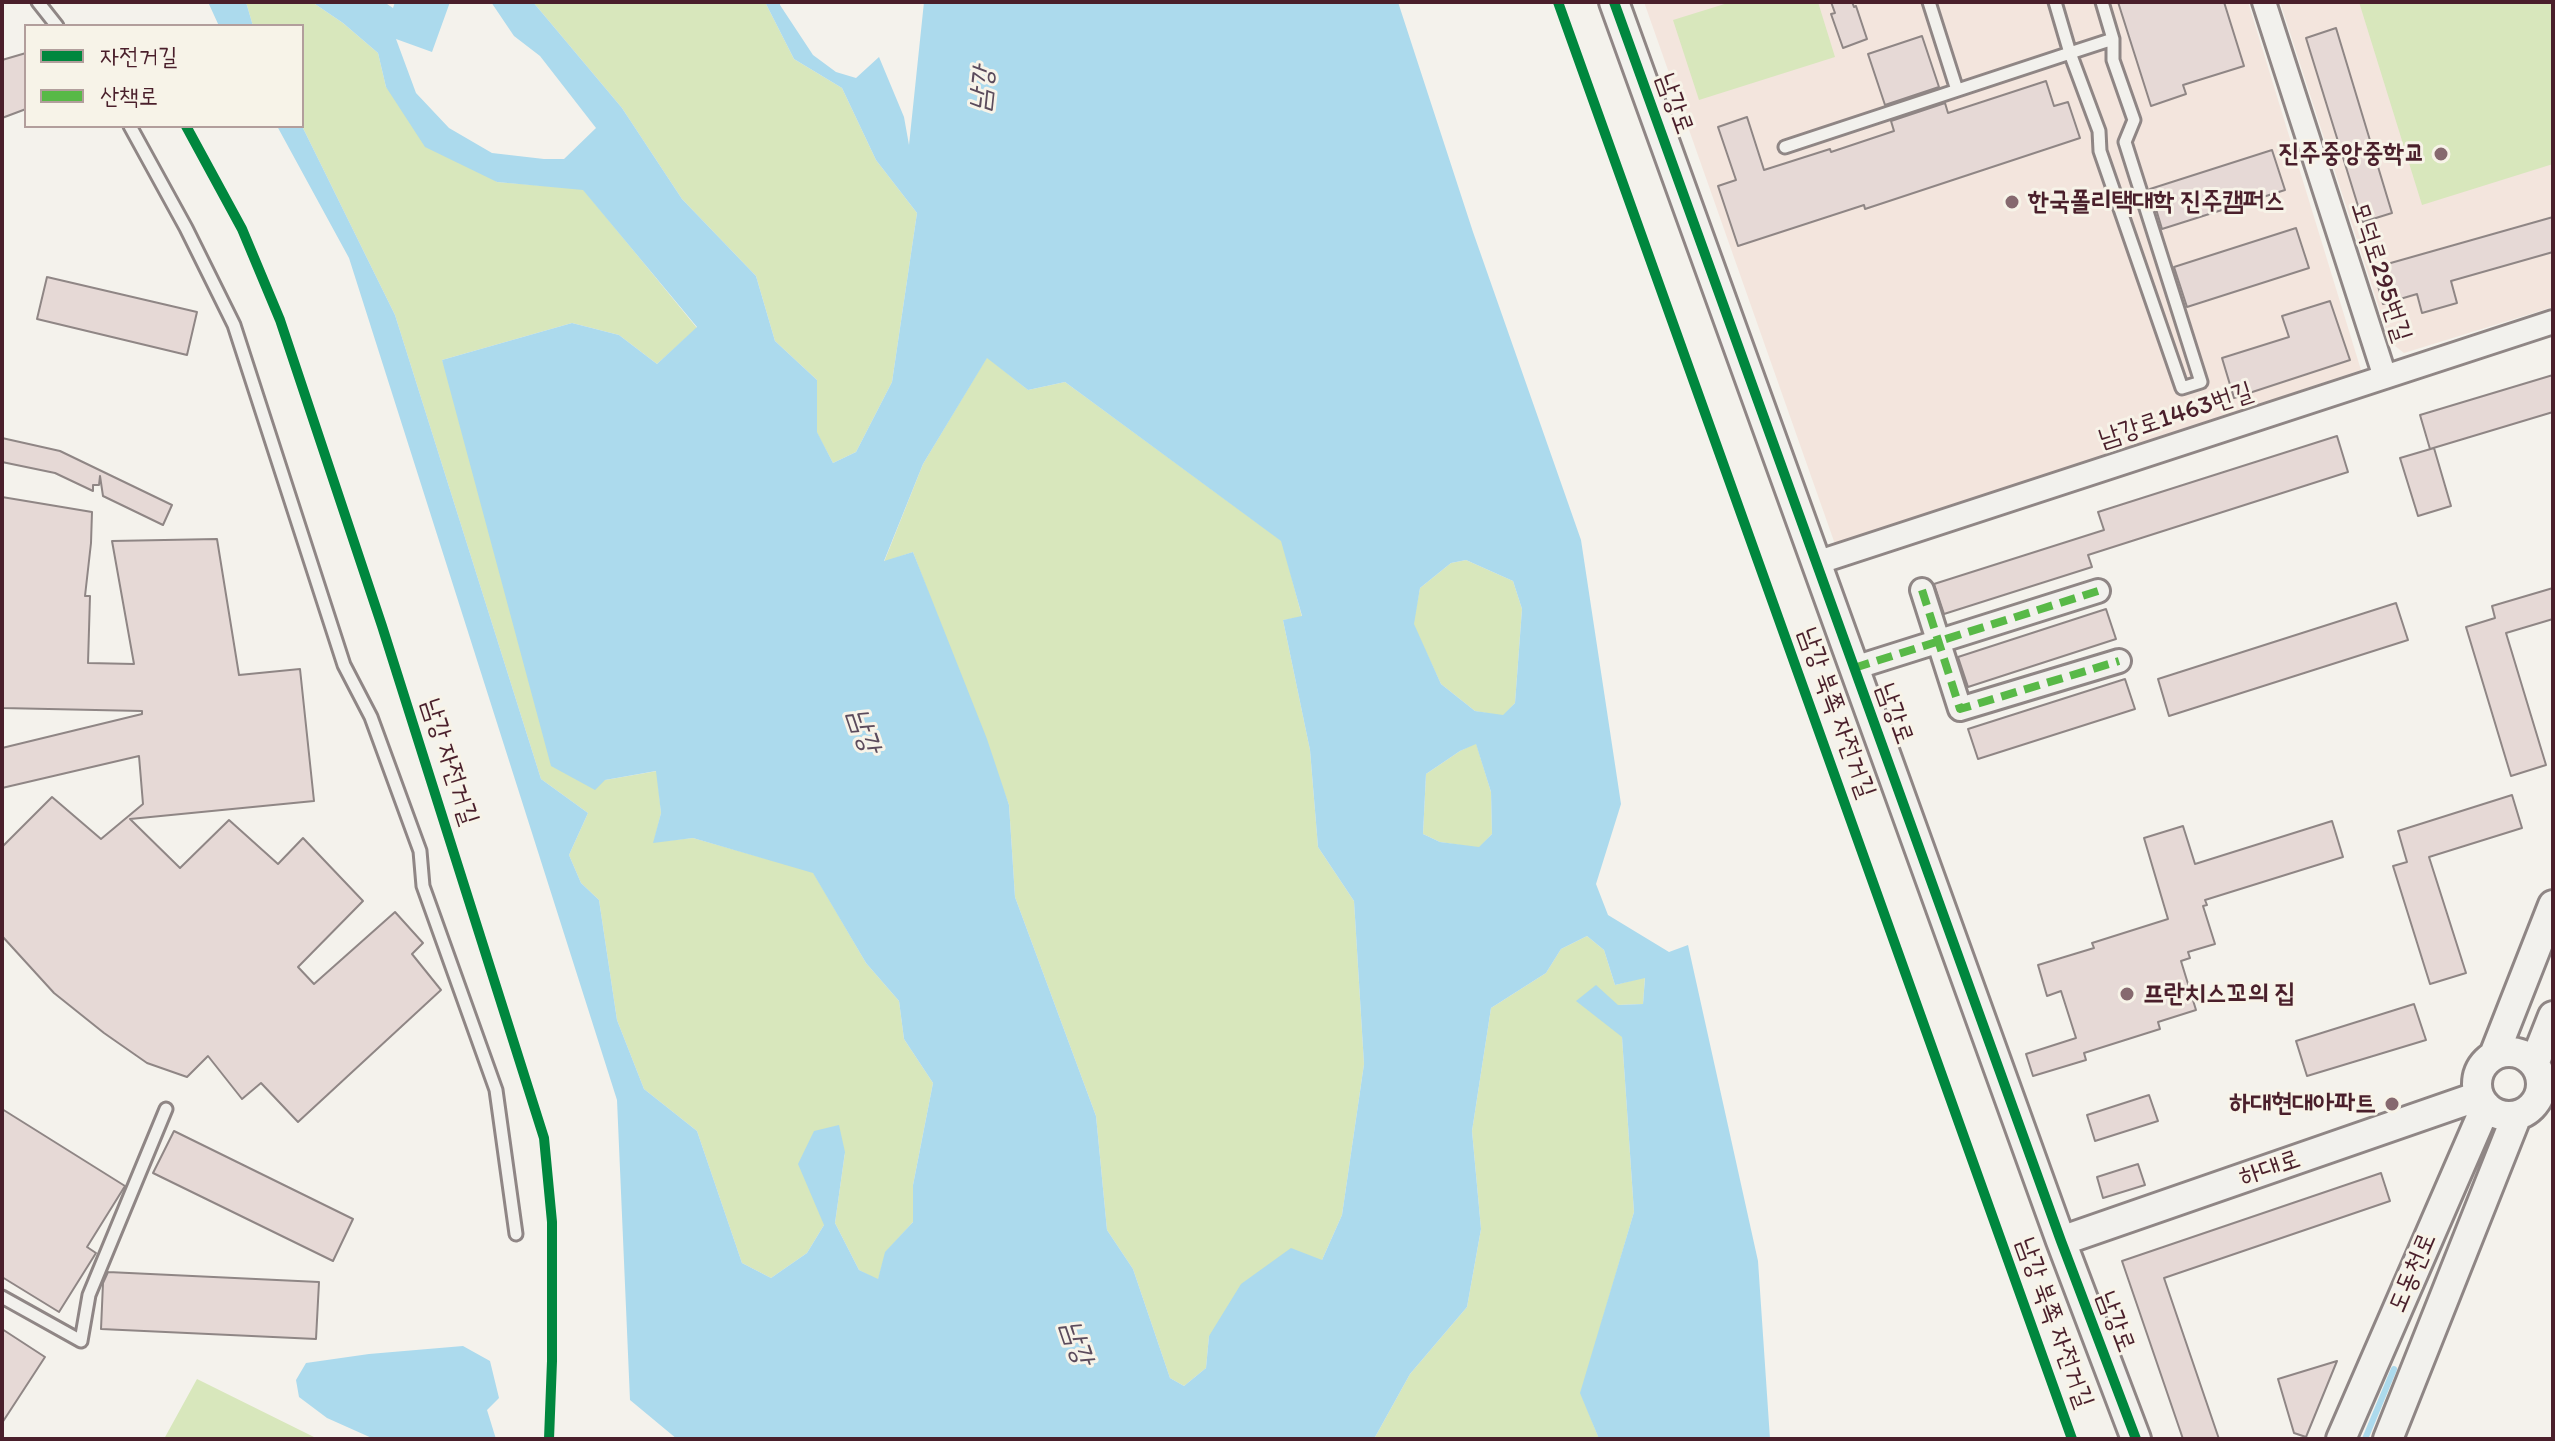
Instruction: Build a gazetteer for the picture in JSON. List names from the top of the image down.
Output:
{
  "streets": {
    "street": [
      "남강로",
      "모덕로295번길",
      "남강로1463번길",
      "하대로",
      "도동천로"
    ],
    "cycle path": ["남강 북쪽 자전거길", "남강 자전거길"]
  },
  "crossings": [
    ["남강로", "남강로1463번길"],
    ["남강로", "하대로"],
    ["모덕로295번길", "남강로1463번길"],
    ["하대로", "도동천로"]
  ],
  "water": ["남강"],
  "places": [
    "진주중앙중학교",
    "한국폴리택대학 진주캠퍼스",
    "프란치스꼬의 집",
    "하대현대아파트"
  ],
  "legend": ["자전거길", "산책로"]
}
